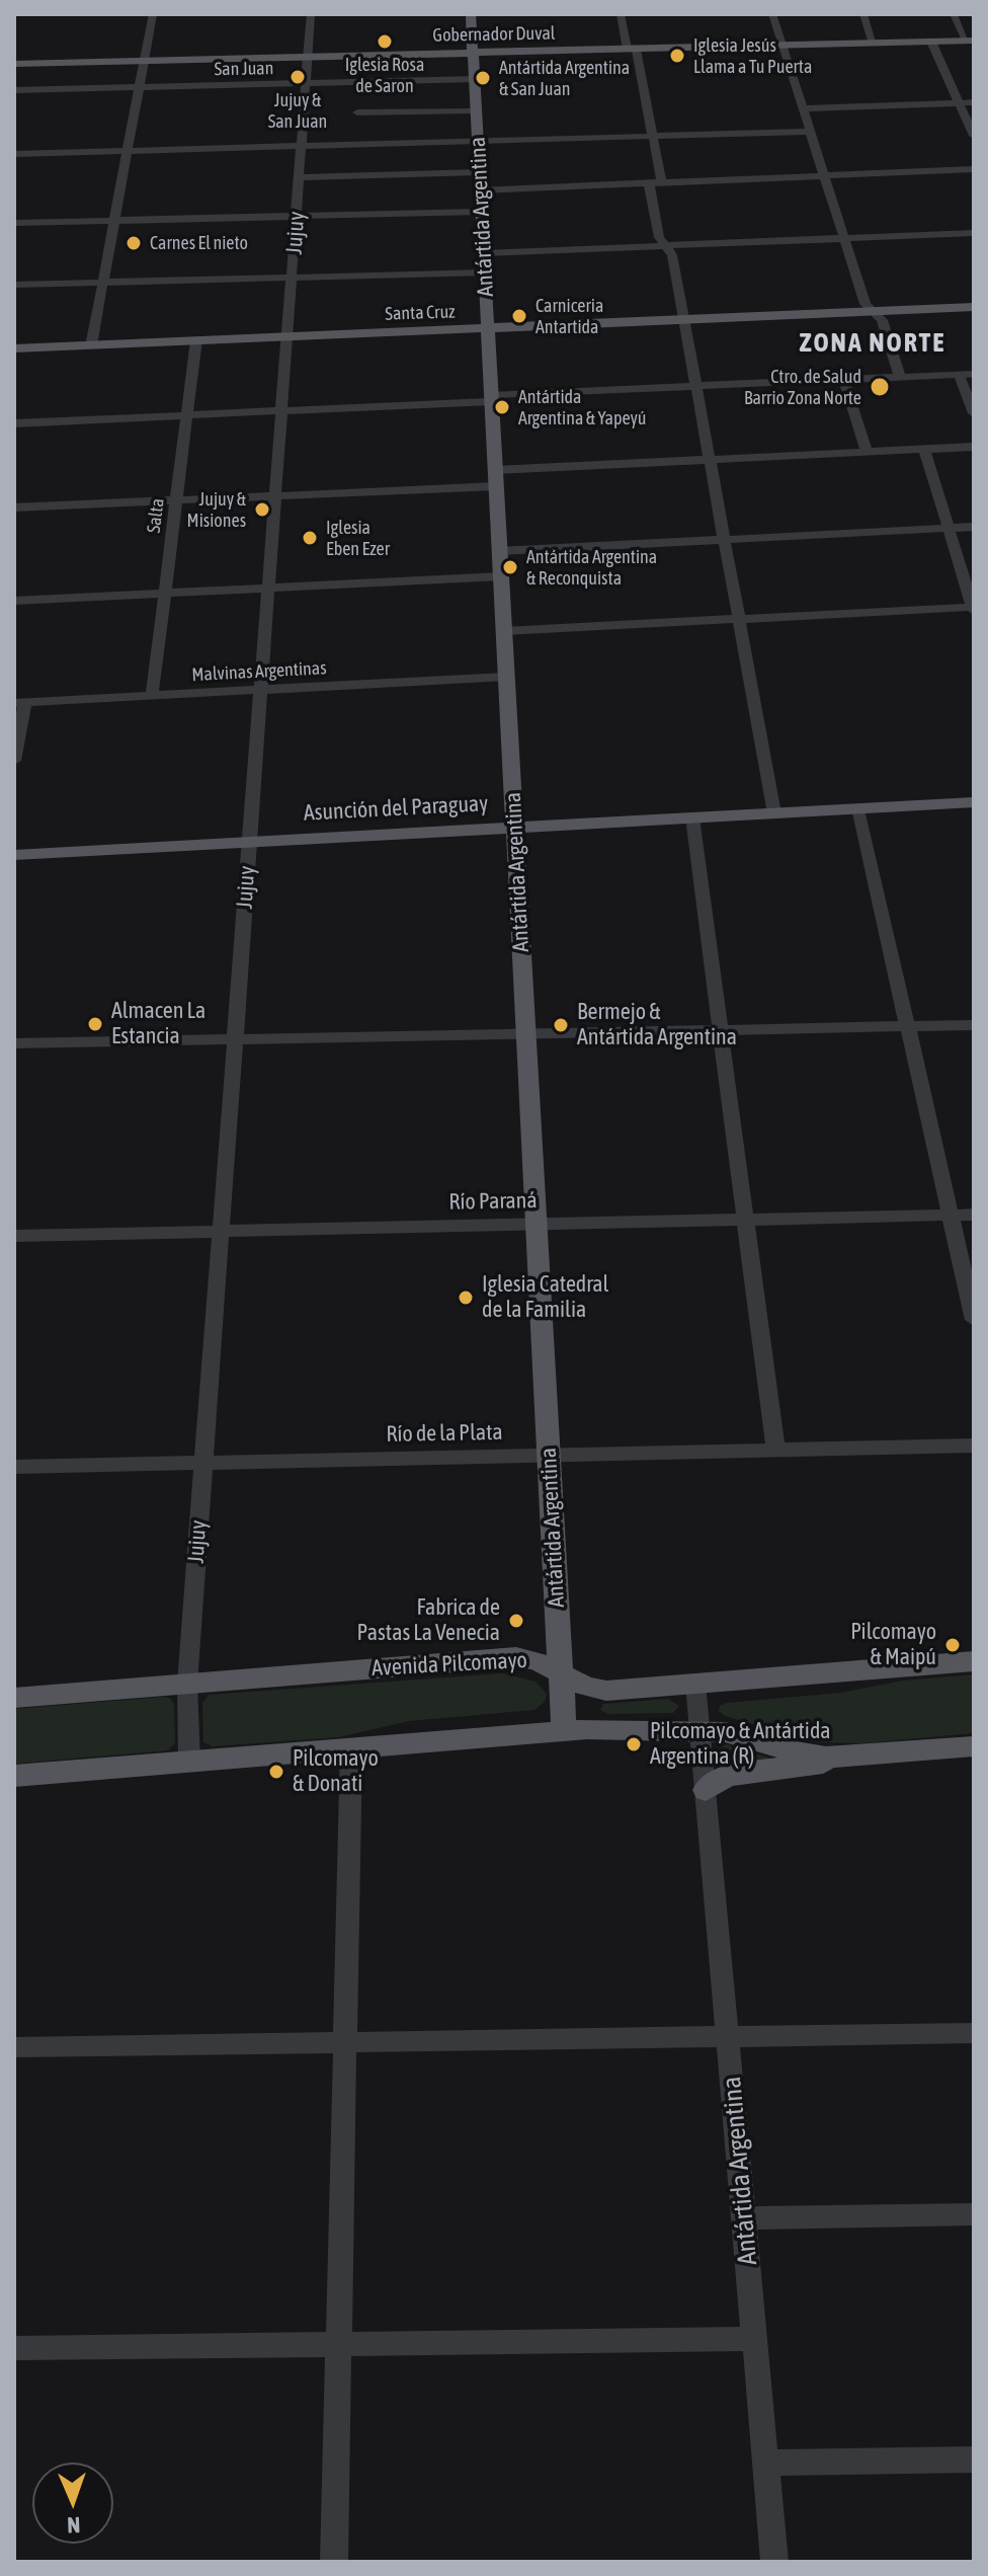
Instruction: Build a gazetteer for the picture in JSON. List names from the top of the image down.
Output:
{
  "streets": {
    "main road": [
      "Gobernador Duval",
      "Antártida Argentina",
      "Santa Cruz",
      "Asunción del Paraguay",
      "Avenida Pilcomayo"
    ],
    "street": [
      "San Juan",
      "Jujuy",
      "Salta",
      "Malvinas Argentinas",
      "Río Paraná",
      "Río de la Plata"
    ]
  },
  "crossings": [
    ["Gobernador Duval", "Antártida Argentina"],
    ["Gobernador Duval", "Jujuy"],
    ["San Juan", "Antártida Argentina"],
    ["San Juan", "Jujuy"],
    ["Antártida Argentina", "Santa Cruz"],
    ["Antártida Argentina", "Malvinas Argentinas"],
    ["Antártida Argentina", "Asunción del Paraguay"],
    ["Antártida Argentina", "Río Paraná"],
    ["Antártida Argentina", "Río de la Plata"],
    ["Antártida Argentina", "Avenida Pilcomayo"],
    ["Jujuy", "Santa Cruz"],
    ["Jujuy", "Malvinas Argentinas"],
    ["Jujuy", "Asunción del Paraguay"],
    ["Jujuy", "Río Paraná"],
    ["Jujuy", "Río de la Plata"],
    ["Jujuy", "Avenida Pilcomayo"],
    ["Santa Cruz", "Salta"],
    ["Salta", "Malvinas Argentinas"]
  ],
  "districts": ["ZONA NORTE"],
  "places": [
    "Iglesia Rosa de Saron",
    "Iglesia Jesús Llama a Tu Puerta",
    "Jujuy & San Juan",
    "Antártida Argentina & San Juan",
    "Carnes El nieto",
    "Carniceria Antartida",
    "Ctro. de Salud Barrio Zona Norte",
    "Antártida Argentina & Yapeyú",
    "Jujuy & Misiones",
    "Iglesia Eben Ezer",
    "Antártida Argentina & Reconquista",
    "Almacen La Estancia",
    "Bermejo & Antártida Argentina",
    "Iglesia Catedral de la Familia",
    "Fabrica de Pastas La Venecia",
    "Pilcomayo & Maipú",
    "Pilcomayo & Antártida Argentina (R)",
    "Pilcomayo & Donati"
  ],
  "north": "bottom"
}
